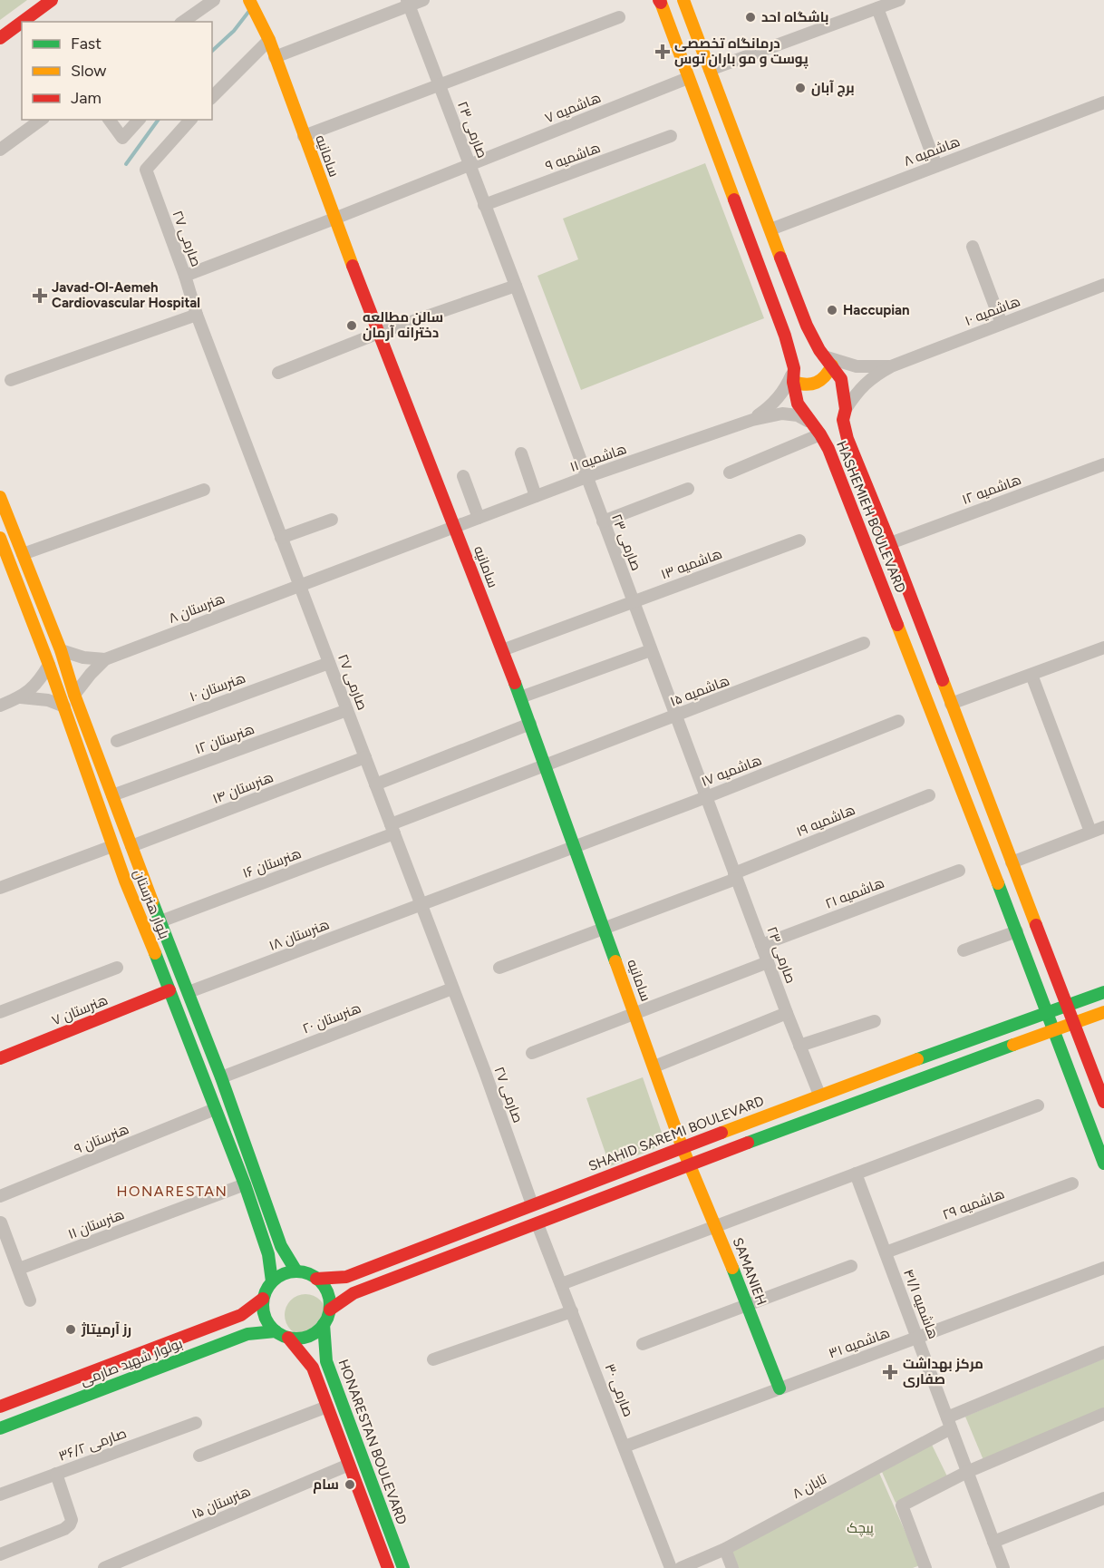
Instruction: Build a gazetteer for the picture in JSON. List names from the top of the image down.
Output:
{
  "streets": {
    "main road": [
      "سامانیه",
      "HASHEMIEH BOULEVARD",
      "بلوار هنرستان",
      "هنرستان ۷",
      "SHAHID SAREMI BOULEVARD",
      "SAMANIEH",
      "بولوار شهید صارمی",
      "HONARESTAN BOULEVARD"
    ],
    "street": [
      "هاشمیه ۷",
      "صارمی ۲۳",
      "هاشمیه ۸",
      "هاشمیه ۹",
      "صارمی ۲۷",
      "هاشمیه ۱۰",
      "هاشمیه ۱۱",
      "هاشمیه ۱۲",
      "هاشمیه ۱۳",
      "هنرستان ۸",
      "هنرستان ۱۰",
      "هاشمیه ۱۵",
      "هنرستان ۱۲",
      "هاشمیه ۱۷",
      "هنرستان ۱۴",
      "هاشمیه ۱۹",
      "هنرستان ۱۶",
      "هاشمیه ۲۱",
      "هنرستان ۱۸",
      "هنرستان ۲۰",
      "هنرستان ۹",
      "هاشمیه ۲۹",
      "هنرستان ۱۱",
      "هاشمیه ۴۱/۱",
      "هاشمیه ۳۱",
      "صارمی ۳۰",
      "صارمی ۳۶/۲",
      "تابان ۸",
      "هنرستان ۱۵"
    ]
  },
  "crossings": [
    ["هاشمیه ۷", "صارمی ۲۳"],
    ["هاشمیه ۷", "سامانیه"],
    ["هاشمیه ۷", "صارمی ۲۷"],
    ["هاشمیه ۷", "HASHEMIEH BOULEVARD"],
    ["صارمی ۲۳", "هاشمیه ۹"],
    ["صارمی ۲۳", "هاشمیه ۱۱"],
    ["صارمی ۲۳", "هاشمیه ۱۳"],
    ["صارمی ۲۳", "هاشمیه ۱۵"],
    ["صارمی ۲۳", "هاشمیه ۱۷"],
    ["صارمی ۲۳", "هاشمیه ۱۹"],
    ["صارمی ۲۳", "هاشمیه ۲۱"],
    ["صارمی ۲۳", "SHAHID SAREMI BOULEVARD"],
    ["هاشمیه ۸", "HASHEMIEH BOULEVARD"],
    ["سامانیه", "هاشمیه ۱۱"],
    ["سامانیه", "هاشمیه ۱۳"],
    ["سامانیه", "هنرستان ۸"],
    ["سامانیه", "هاشمیه ۱۵"],
    ["سامانیه", "هاشمیه ۱۷"],
    ["سامانیه", "هاشمیه ۱۹"],
    ["سامانیه", "SHAHID SAREMI BOULEVARD"],
    ["سامانیه", "SAMANIEH"],
    ["صارمی ۲۷", "هنرستان ۸"],
    ["صارمی ۲۷", "هنرستان ۱۰"],
    ["صارمی ۲۷", "هاشمیه ۱۵"],
    ["صارمی ۲۷", "هنرستان ۱۲"],
    ["صارمی ۲۷", "هاشمیه ۱۷"],
    ["صارمی ۲۷", "هنرستان ۱۴"],
    ["صارمی ۲۷", "هنرستان ۱۶"],
    ["صارمی ۲۷", "هنرستان ۱۸"],
    ["صارمی ۲۷", "هنرستان ۲۰"],
    ["صارمی ۲۷", "SHAHID SAREMI BOULEVARD"],
    ["هاشمیه ۱۱", "هنرستان ۸"],
    ["هاشمیه ۱۲", "HASHEMIEH BOULEVARD"],
    ["HASHEMIEH BOULEVARD", "SHAHID SAREMI BOULEVARD"],
    ["هنرستان ۸", "بلوار هنرستان"],
    ["هاشمیه ۱۵", "هنرستان ۱۶"],
    ["هنرستان ۱۲", "بلوار هنرستان"],
    ["هاشمیه ۱۷", "هنرستان ۱۸"],
    ["هنرستان ۱۴", "بلوار هنرستان"],
    ["هنرستان ۱۶", "بلوار هنرستان"],
    ["بلوار هنرستان", "هنرستان ۱۸"],
    ["بلوار هنرستان", "هنرستان ۷"],
    ["بلوار هنرستان", "هنرستان ۲۰"],
    ["بلوار هنرستان", "SHAHID SAREMI BOULEVARD"],
    ["بلوار هنرستان", "هنرستان ۹"],
    ["بلوار هنرستان", "هنرستان ۱۱"],
    ["بلوار هنرستان", "بولوار شهید صارمی"],
    ["بلوار هنرستان", "HONARESTAN BOULEVARD"],
    ["SHAHID SAREMI BOULEVARD", "بولوار شهید صارمی"],
    ["SHAHID SAREMI BOULEVARD", "HONARESTAN BOULEVARD"],
    ["هاشمیه ۲۹", "هاشمیه ۴۱/۱"],
    ["SAMANIEH", "هاشمیه ۳۱"],
    ["هاشمیه ۴۱/۱", "هاشمیه ۳۱"],
    ["هاشمیه ۴۱/۱", "تابان ۸"],
    ["هاشمیه ۳۱", "صارمی ۳۰"],
    ["بولوار شهید صارمی", "HONARESTAN BOULEVARD"]
  ],
  "districts": ["HONARESTAN"],
  "parks": ["پیچک"],
  "places": {
    "other": [
      "باشگاه احد",
      "برج آبان",
      "Haccupian",
      "سالن مطالعه دخترانه آرمان",
      "رز آرمیتاژ",
      "سام"
    ],
    "health": ["درمانگاه تخصصی پوست و مو باران توس", "Javad-Ol-Aemeh Cardiovascular Hospital", "مرکز بهداشت صفاری"]
  },
  "legend": ["Fast", "Slow", "Jam"]
}
